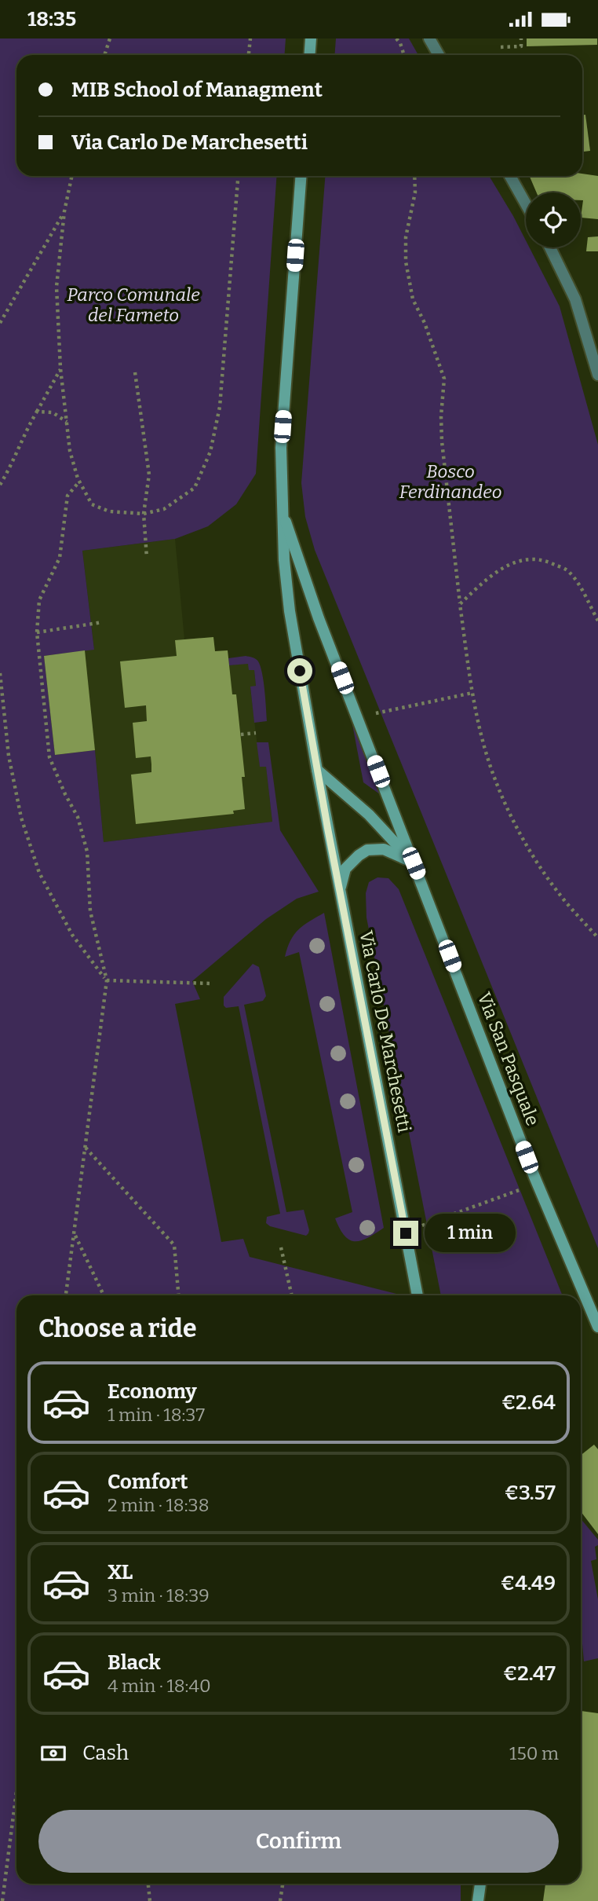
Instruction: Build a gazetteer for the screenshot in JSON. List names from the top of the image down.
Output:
{
  "streets": {
    "main road": ["Via Carlo De Marchesetti", "Via San Pasquale"]
  },
  "crossings": [
    ["Via Carlo De Marchesetti", "Via San Pasquale"]
  ],
  "parks": ["Parco Comunale del Farneto", "Bosco Ferdinandeo"],
  "page": {
    "status": "18:35",
    "banner": ["MIB School of Managment", "Via Carlo De Marchesetti"],
    "bubble": "1 min",
    "heading": "Choose a ride",
    "list": [
      {
        "name": "Economy",
        "note": "1 min · 18:37",
        "value": "€2.64"
      },
      {
        "name": "Comfort",
        "note": "2 min · 18:38",
        "value": "€3.57"
      },
      {
        "name": "XL",
        "note": "3 min · 18:39",
        "value": "€4.49"
      },
      {
        "name": "Black",
        "note": "4 min · 18:40",
        "value": "€2.47"
      }
    ],
    "pay": ["Cash", "150 m"],
    "buttons": "Confirm"
  }
}
